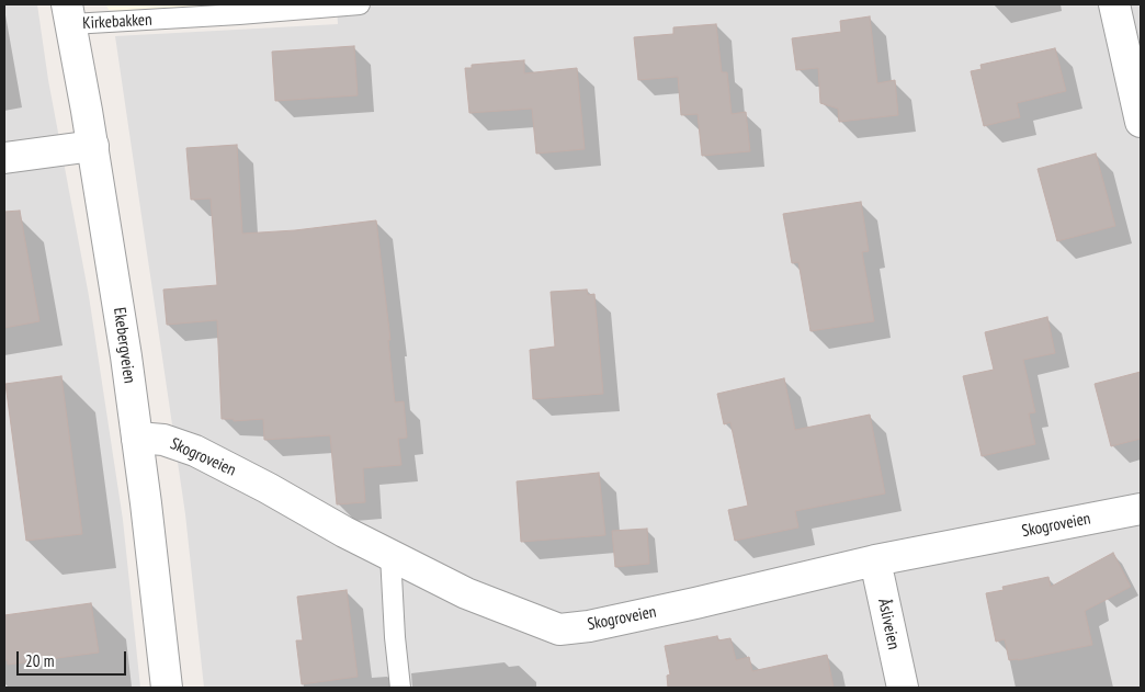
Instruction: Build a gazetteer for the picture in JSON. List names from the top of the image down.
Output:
{
  "streets": {
    "street": ["Ekebergveien", "Skogroveien", "Åsliveien"],
    "lane": ["Kirkebakken"]
  },
  "crossings": [
    ["Kirkebakken", "Ekebergveien"],
    ["Ekebergveien", "Skogroveien"],
    ["Skogroveien", "Åsliveien"]
  ],
  "scale_bar": "20 m"
}
